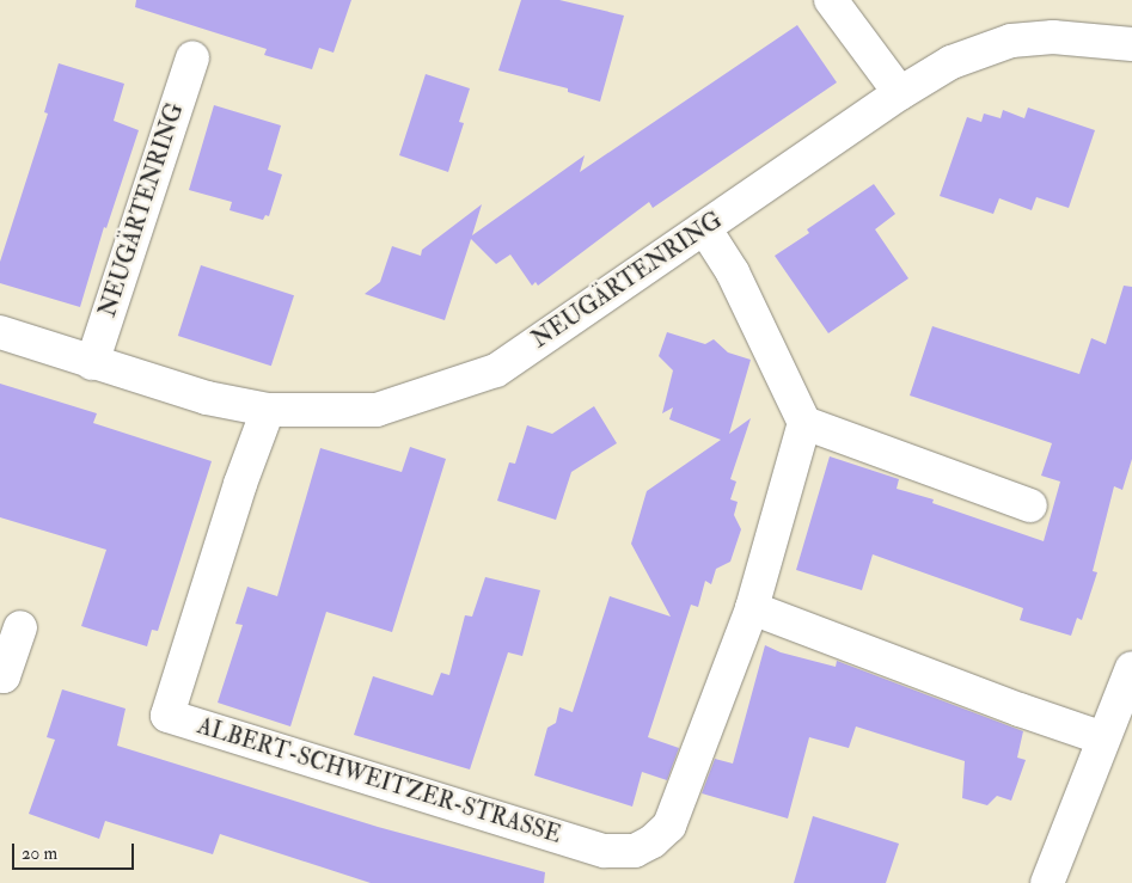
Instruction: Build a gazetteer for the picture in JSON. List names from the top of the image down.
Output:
{
  "streets": {
    "street": ["NEUGÄRTENRING", "ALBERT-SCHWEITZER-STRASSE"]
  },
  "crossings": [
    ["NEUGÄRTENRING", "ALBERT-SCHWEITZER-STRASSE"]
  ],
  "scale_bar": "20 m"
}
